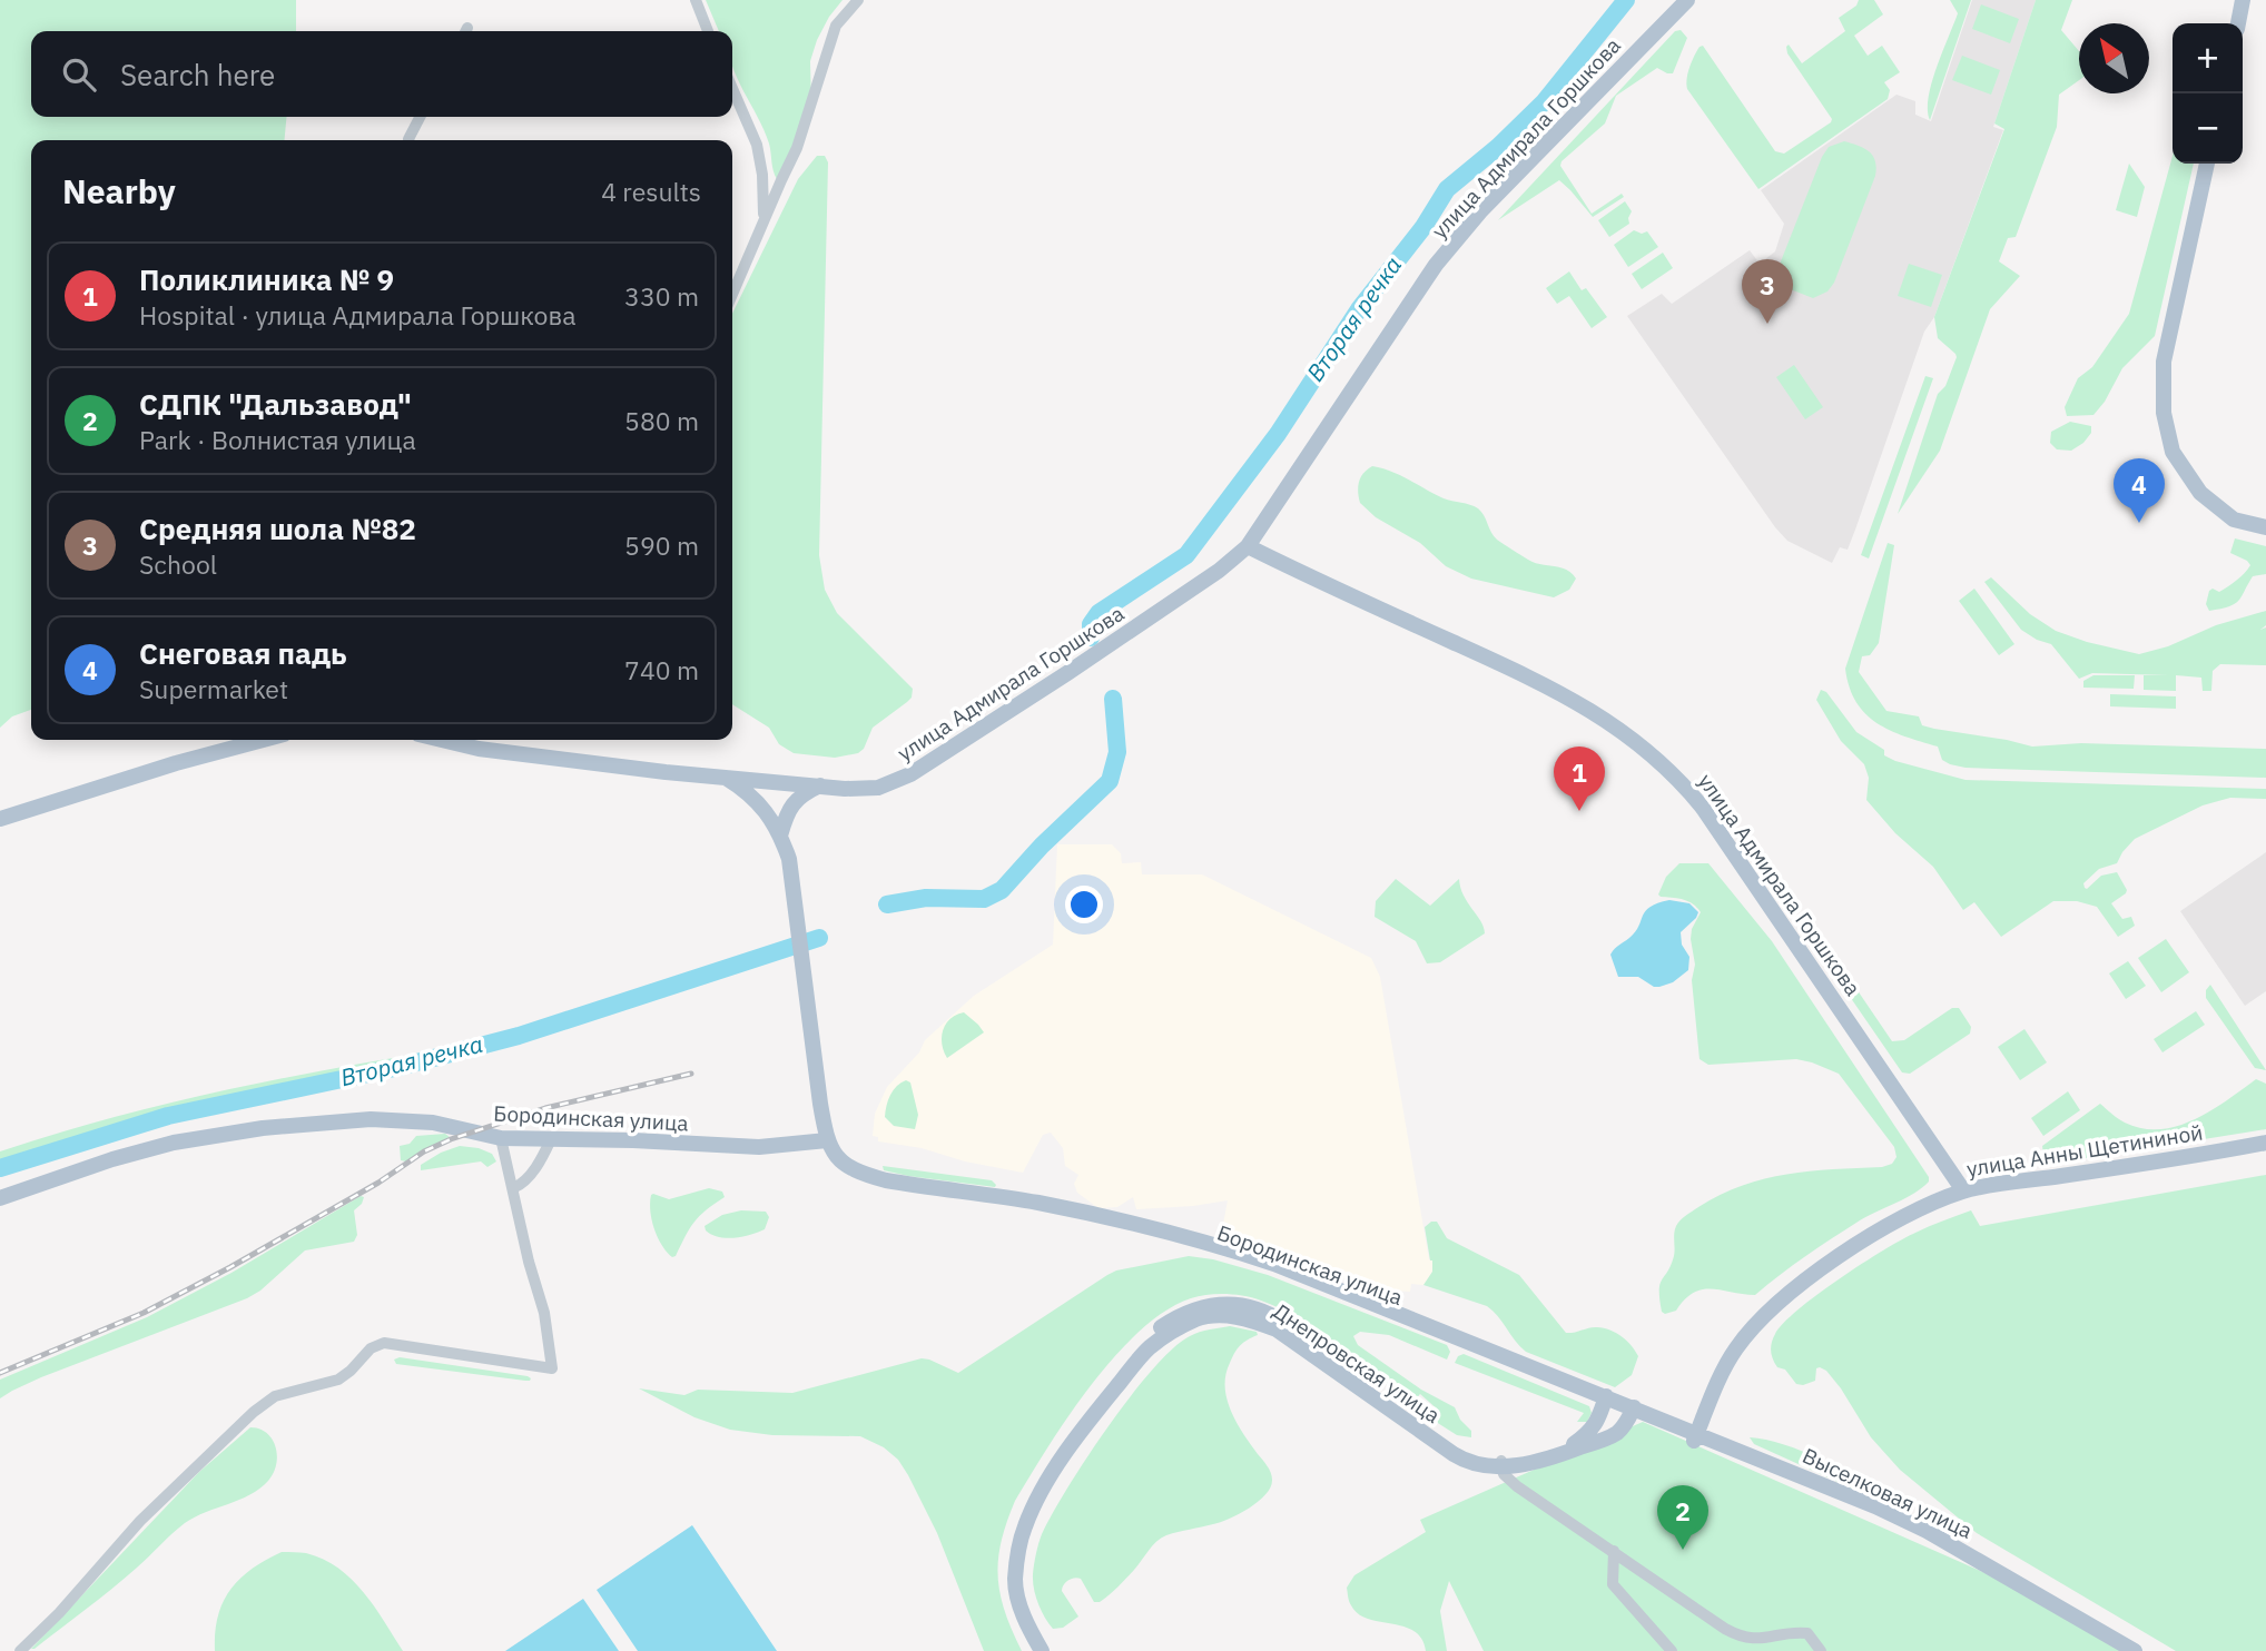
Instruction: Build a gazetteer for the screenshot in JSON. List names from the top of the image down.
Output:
{
  "streets": {
    "main road": [
      "улица Адмирала Горшкова",
      "Бородинская улица",
      "улица Анны Щетининой",
      "Днепровская улица",
      "Выселковая улица"
    ]
  },
  "crossings": [
    ["улица Адмирала Горшкова", "улица Анны Щетининой"],
    ["Бородинская улица", "улица Анны Щетининой"],
    ["Бородинская улица", "Днепровская улица"],
    ["Бородинская улица", "Выселковая улица"],
    ["улица Анны Щетининой", "Выселковая улица"]
  ],
  "water": ["Вторая речка"],
  "north": "top left",
  "page": {
    "map_buttons": ["+", "−"],
    "search": "Search here",
    "heading": ["Nearby", "4 results"],
    "list": [
      {
        "mark": "1",
        "name": "Поликлиника № 9",
        "note": "Hospital · улица Адмирала Горшкова",
        "value": "330 m"
      },
      {
        "mark": "2",
        "name": "СДПК \"Дальзавод\"",
        "note": "Park · Волнистая улица",
        "value": "580 m"
      },
      {
        "mark": "3",
        "name": "Средняя шола №82",
        "note": "School",
        "value": "590 m"
      },
      {
        "mark": "4",
        "name": "Снеговая падь",
        "note": "Supermarket",
        "value": "740 m"
      }
    ],
    "pins": [
      "3",
      "4",
      "1",
      "2"
    ]
  }
}
